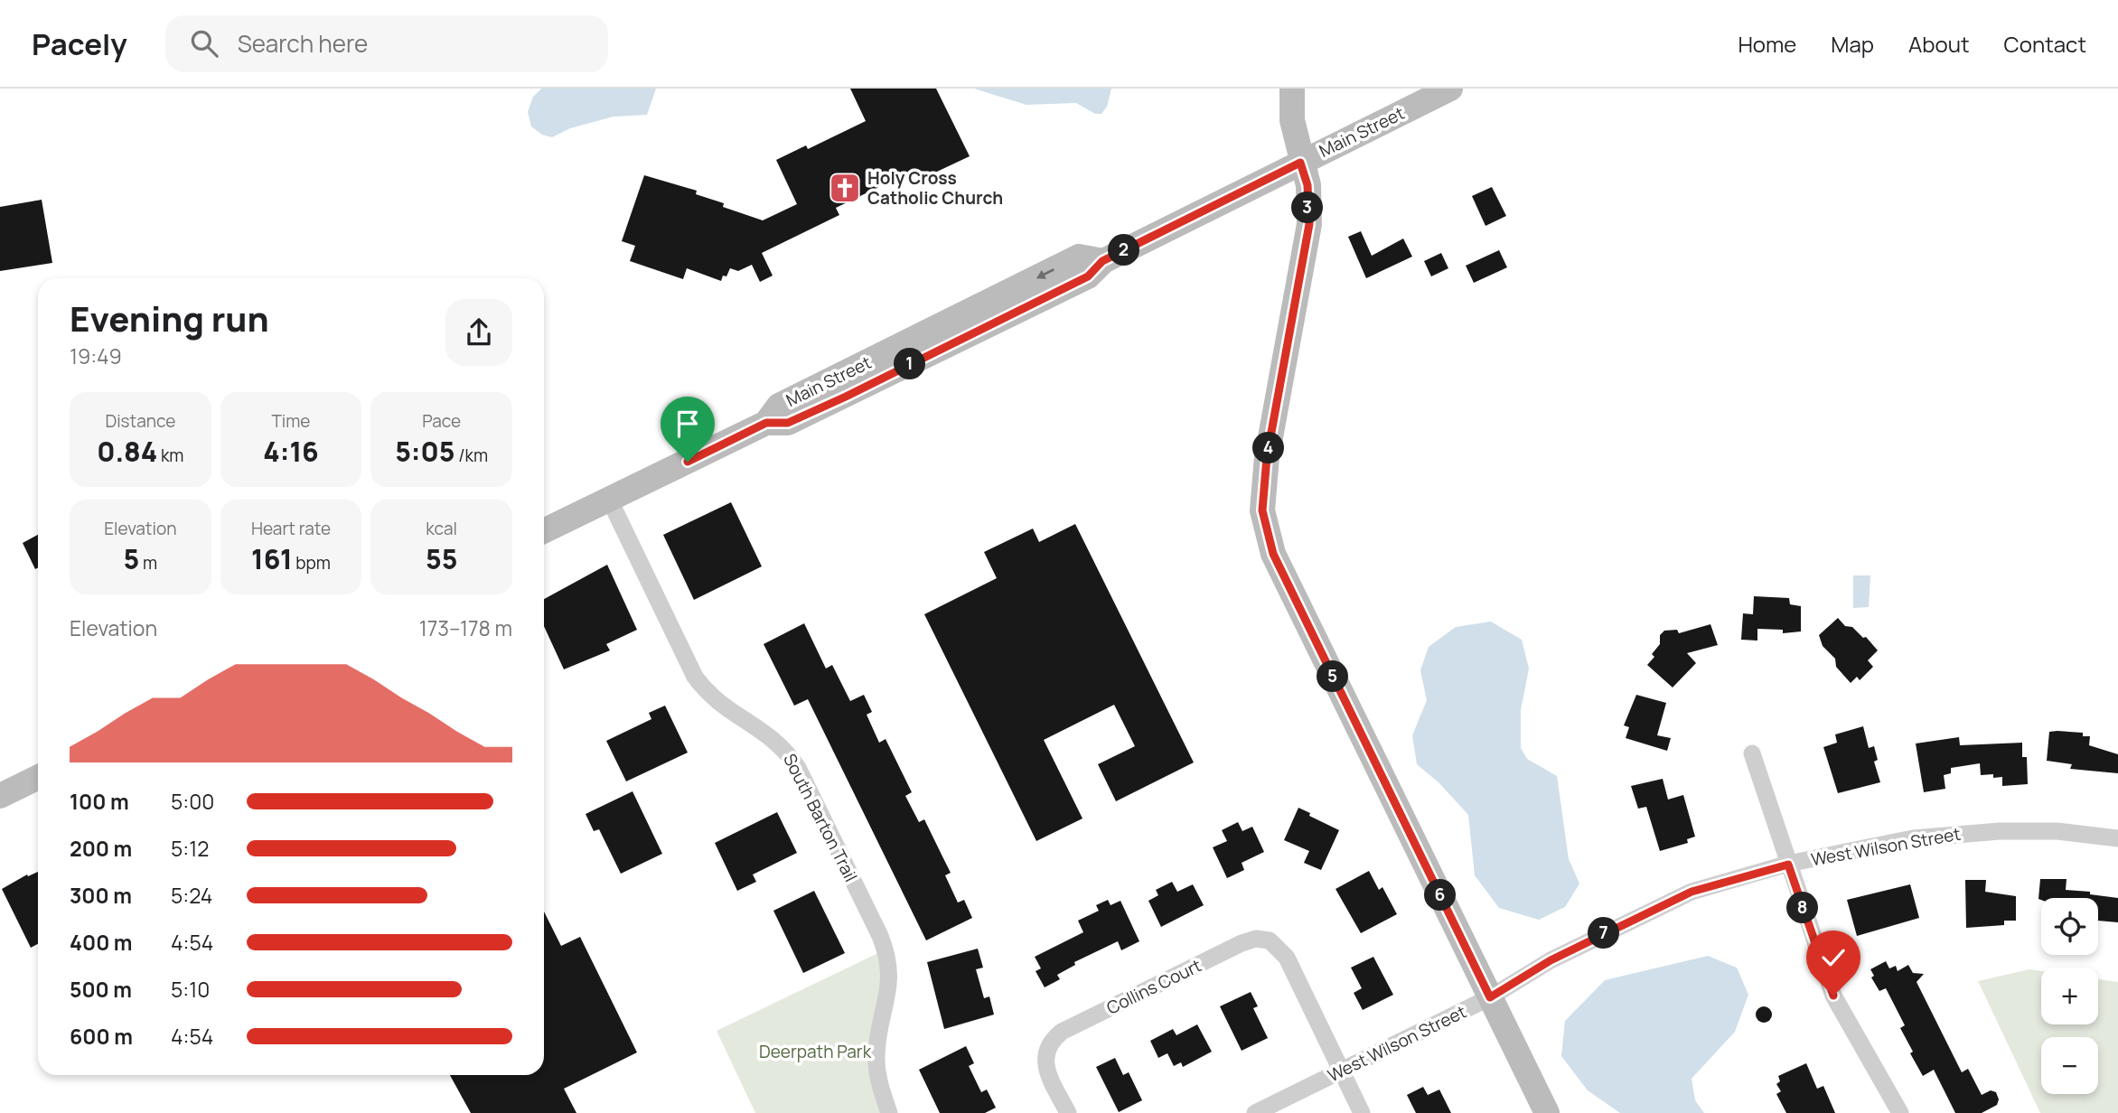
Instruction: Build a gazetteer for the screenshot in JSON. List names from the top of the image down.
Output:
{
  "streets": {
    "street": [
      "Main Street",
      "South Barton Trail",
      "West Wilson Street",
      "Collins Court"
    ]
  },
  "crossings": [
    ["Main Street", "South Barton Trail"],
    ["West Wilson Street", "Collins Court"]
  ],
  "parks": ["Deerpath Park"],
  "places": {
    "church": ["Holy Cross Catholic Church"]
  },
  "page": {
    "header": "Pacely",
    "search": "Search here",
    "nav": [
      "Home",
      "Map",
      "About",
      "Contact"
    ],
    "pins": [
      "3",
      "2",
      "1",
      "4",
      "5",
      "6",
      "8",
      "7"
    ],
    "heading": ["Evening run", "19:49"],
    "stats": [
      ["Distance", "0.84 km"],
      ["Time", "4:16"],
      ["Pace", "5:05 /km"],
      ["Elevation", "5 m"],
      ["Heart rate", "161 bpm"],
      ["kcal", "55"]
    ],
    "chart": ["Elevation", "173–178 m"],
    "list": [
      {
        "name": "100 m",
        "note": "5:00"
      },
      {
        "name": "200 m",
        "note": "5:12"
      },
      {
        "name": "300 m",
        "note": "5:24"
      },
      {
        "name": "400 m",
        "note": "4:54"
      },
      {
        "name": "500 m",
        "note": "5:10"
      },
      {
        "name": "600 m",
        "note": "4:54"
      }
    ],
    "map_buttons": ["+", "−"]
  }
}
